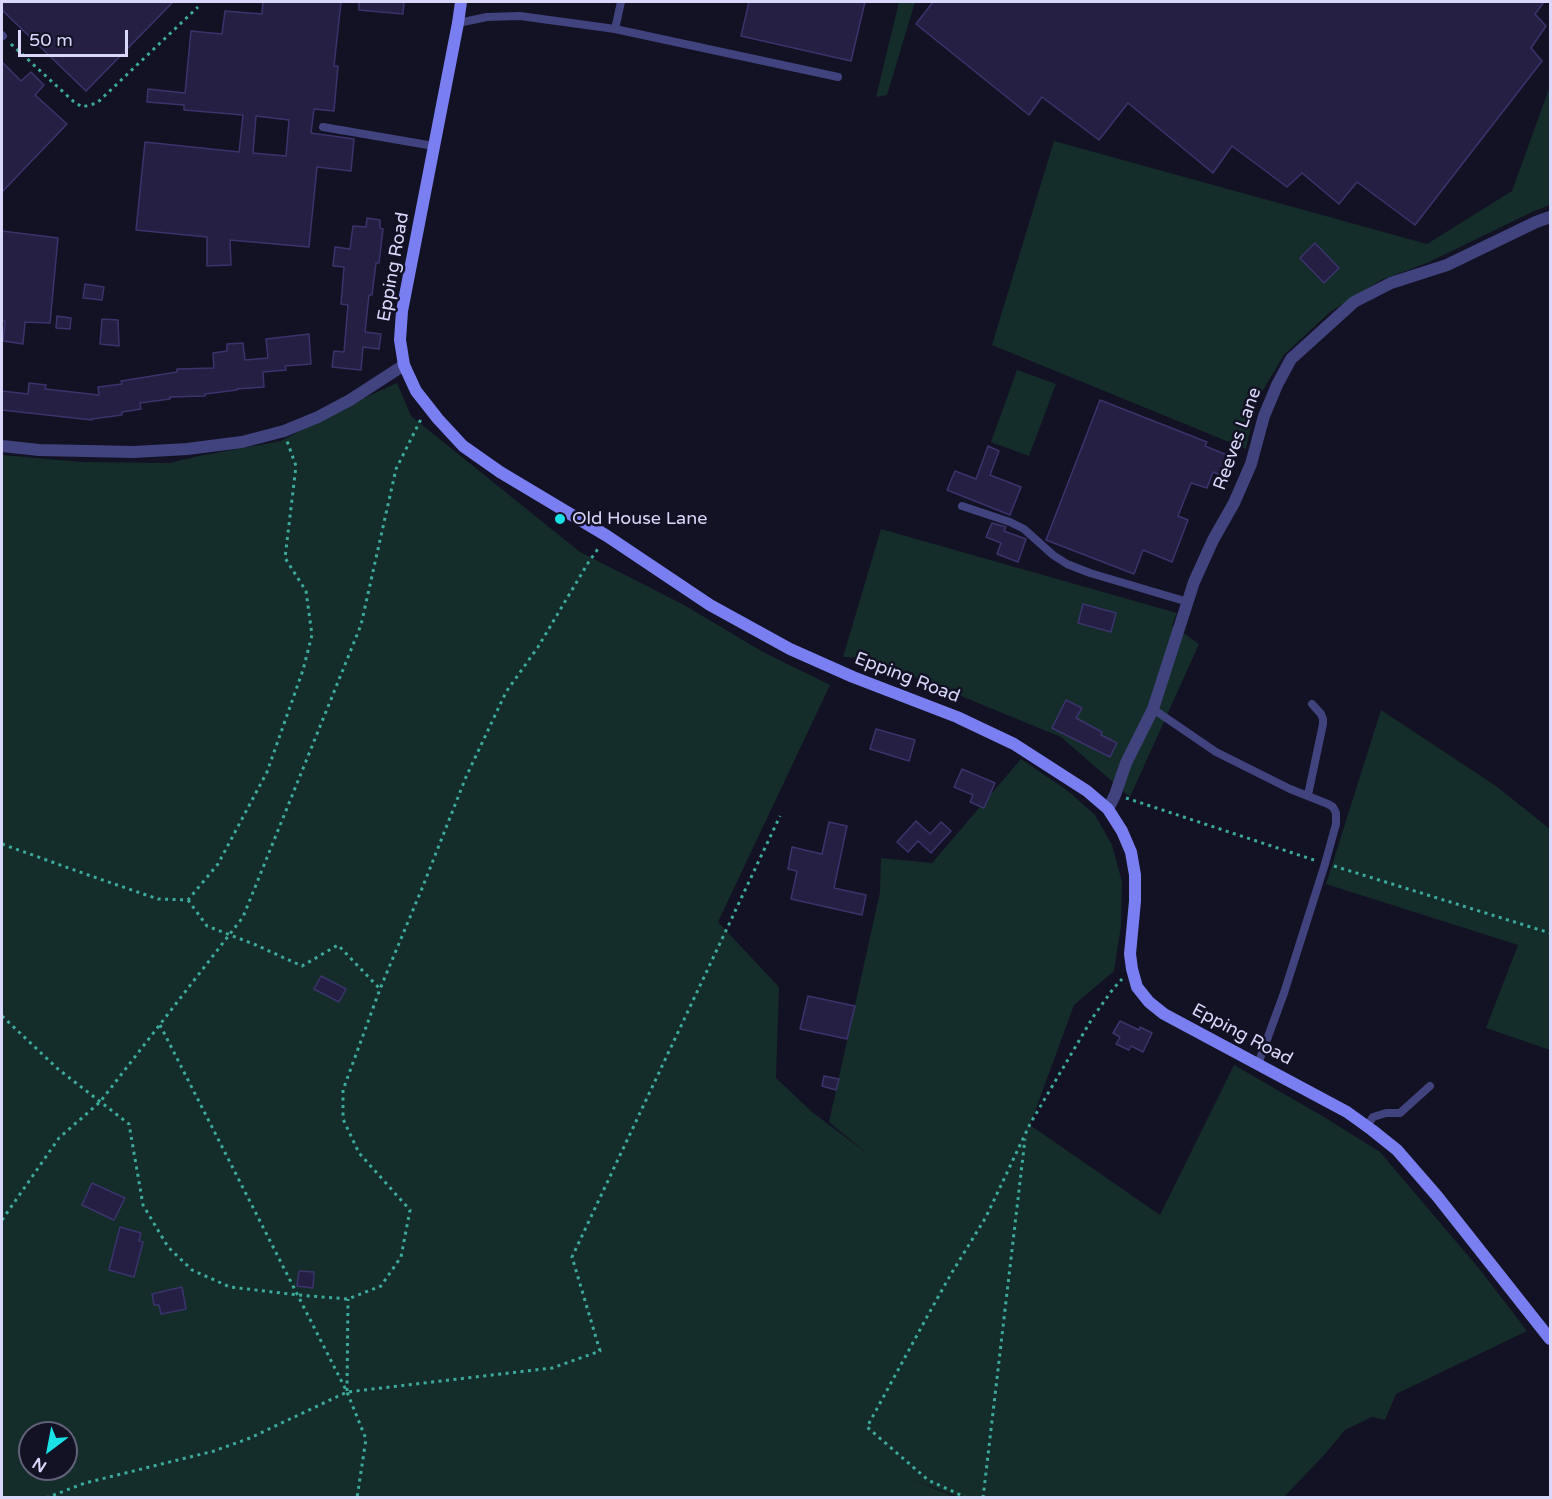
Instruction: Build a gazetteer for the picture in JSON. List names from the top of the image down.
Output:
{
  "streets": {
    "main road": ["Epping Road"],
    "street": ["Reeves Lane"]
  },
  "crossings": [
    ["Epping Road", "Reeves Lane"]
  ],
  "places": ["Old House Lane"],
  "scale_bar": "50 m",
  "north": "bottom left"
}
